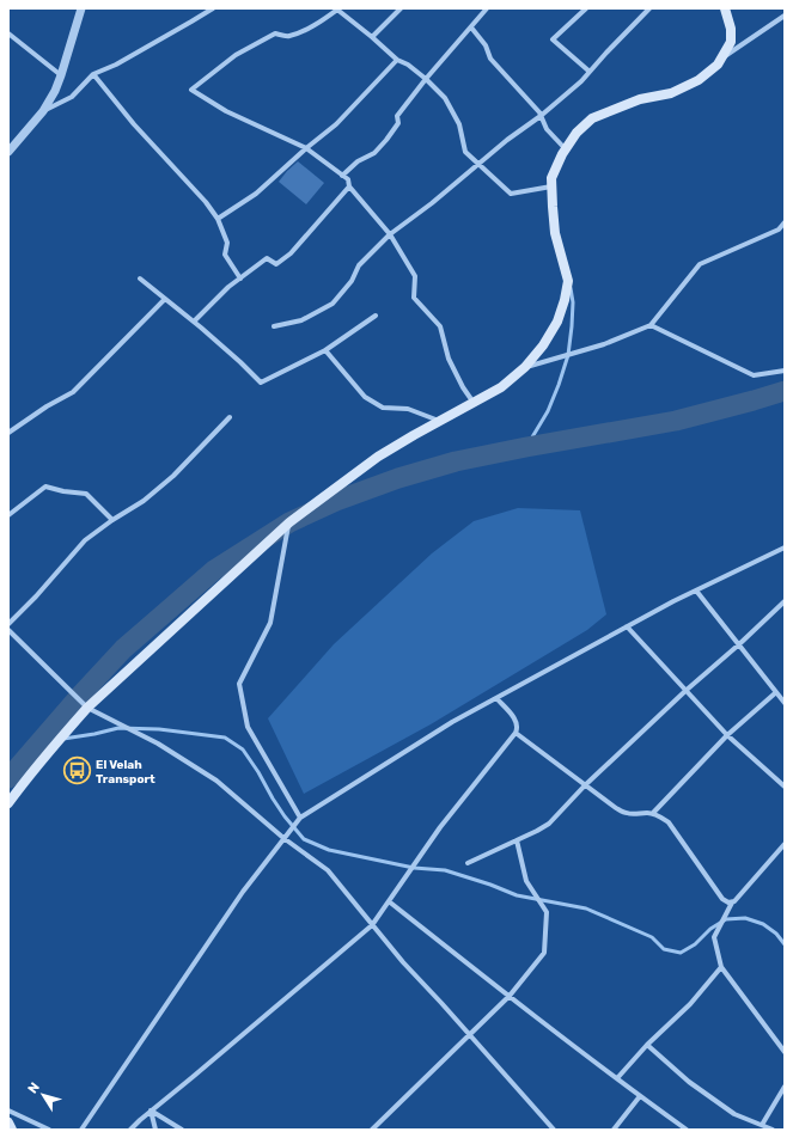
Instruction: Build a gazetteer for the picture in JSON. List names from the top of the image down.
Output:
{
  "places": {
    "bus stop": ["El Velah Transport"]
  },
  "north": "top left"
}
